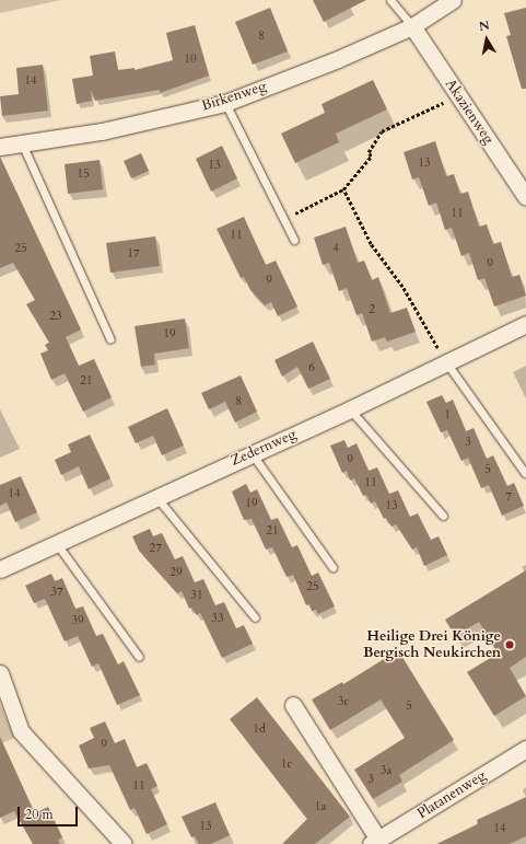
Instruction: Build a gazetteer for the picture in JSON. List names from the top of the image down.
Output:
{
  "streets": {
    "street": [
      "Birkenweg",
      "Akazienweg",
      "Zedernweg",
      "Platanenweg"
    ]
  },
  "crossings": [
    ["Birkenweg", "Akazienweg"]
  ],
  "places": ["Heilige Drei Könige Bergisch Neukirchen"],
  "house_numbers": [
    "8",
    "10",
    "14",
    "13",
    "13",
    "15",
    "11",
    "11",
    "25",
    "4",
    "17",
    "9",
    "9",
    "2",
    "23",
    "19",
    "6",
    "21",
    "8",
    "1",
    "3",
    "9",
    "5",
    "11",
    "14",
    "7",
    "19",
    "13",
    "21",
    "27",
    "29",
    "25",
    "37",
    "31",
    "33",
    "39",
    "3c",
    "5",
    "1d",
    "9",
    "1c",
    "3a",
    "3",
    "11",
    "1a",
    "13",
    "14"
  ],
  "scale_bar": "20 m",
  "north": "top"
}
